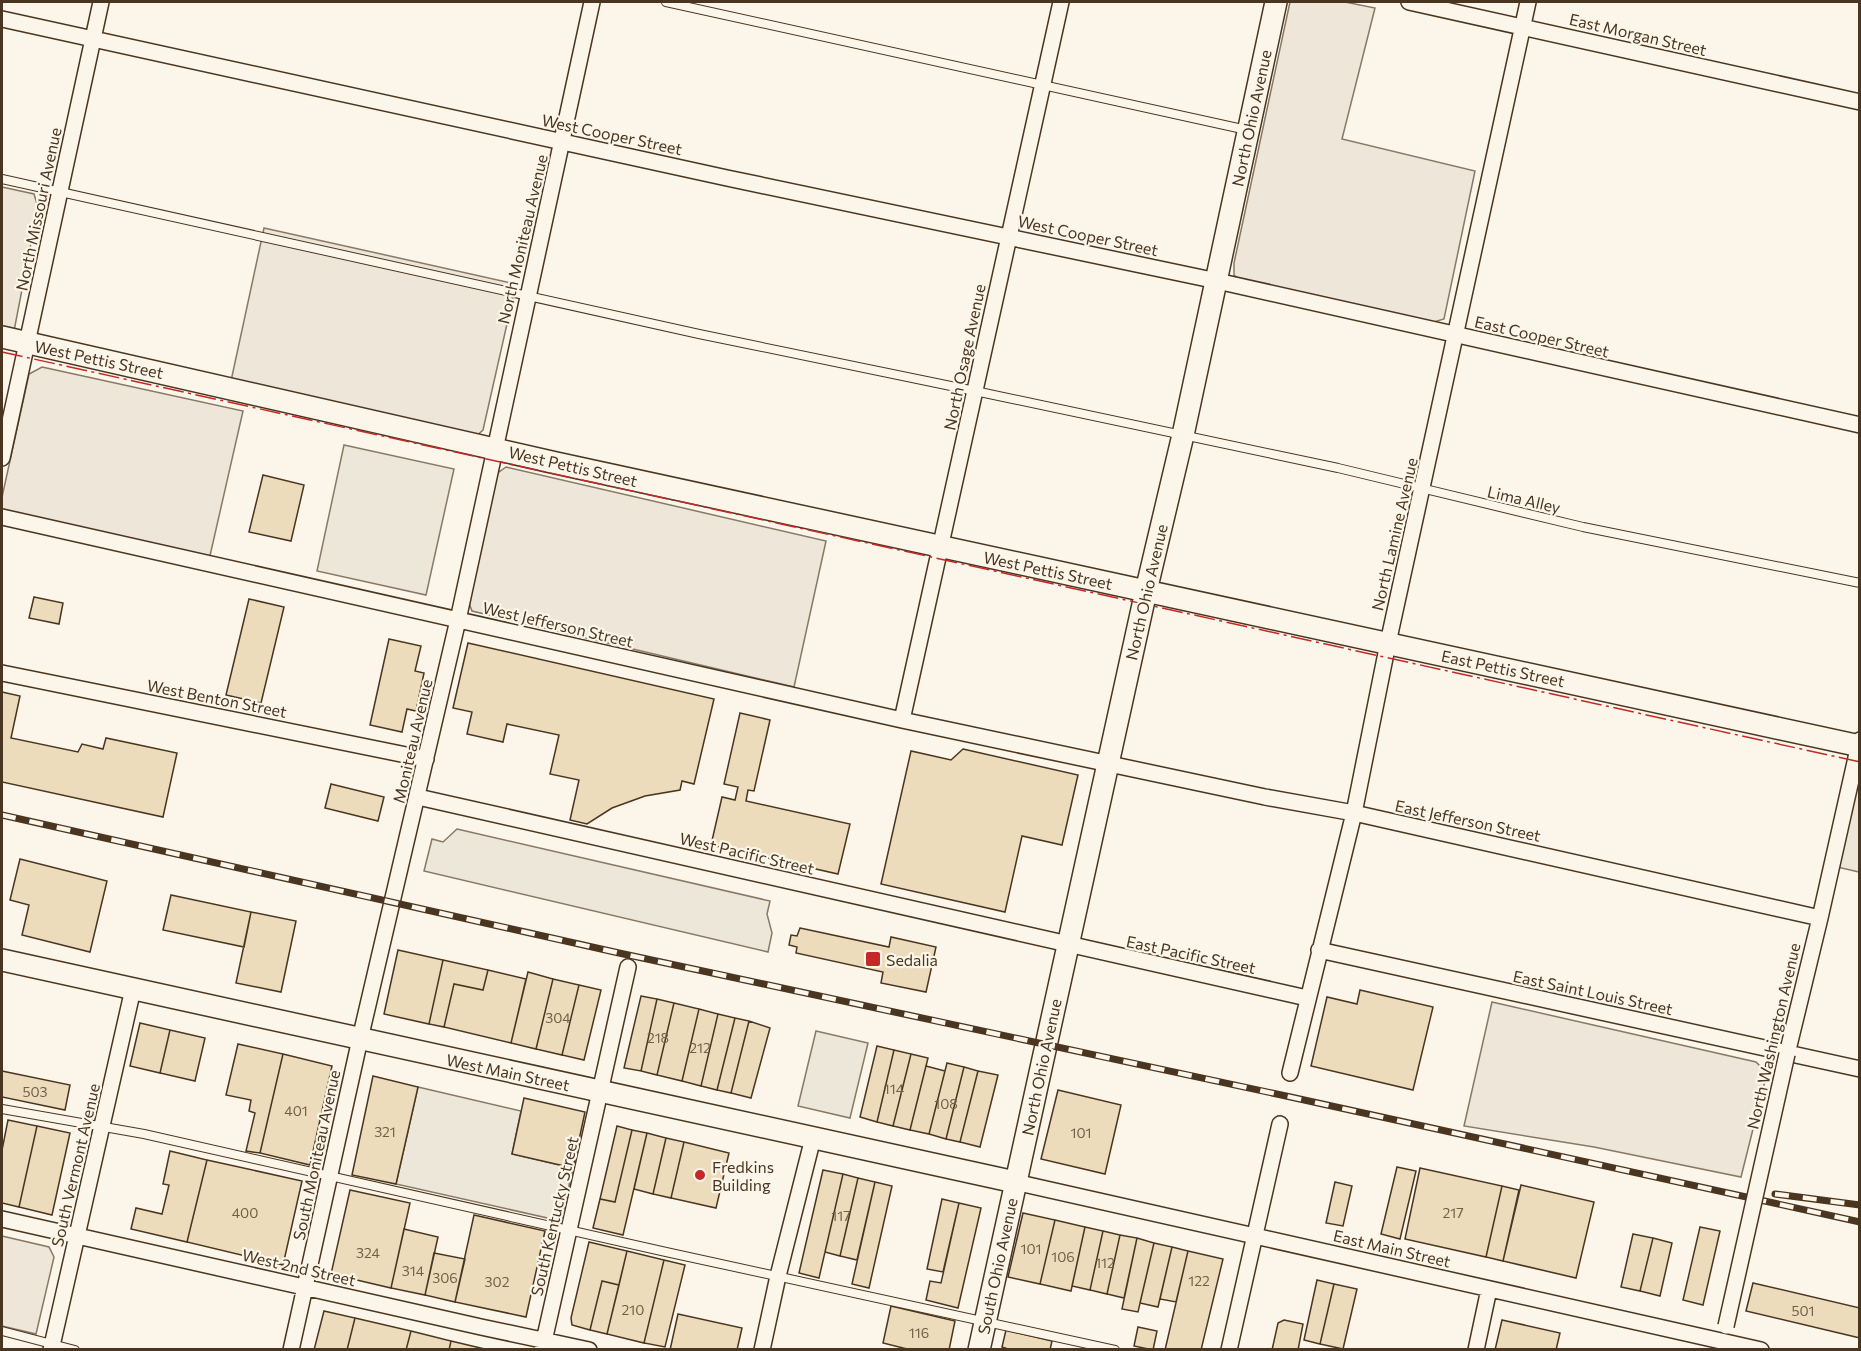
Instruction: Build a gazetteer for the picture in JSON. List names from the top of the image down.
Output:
{
  "streets": {
    "main road": [
      "North Ohio Avenue",
      "West Pettis Street",
      "East Pettis Street",
      "West Main Street",
      "South Ohio Avenue"
    ],
    "street": [
      "East Morgan Street",
      "West Cooper Street",
      "North Missouri Avenue",
      "North Moniteau Avenue",
      "East Cooper Street",
      "North Osage Avenue",
      "North Lamine Avenue",
      "West Jefferson Street",
      "West Benton Street",
      "Moniteau Avenue",
      "East Jefferson Street",
      "West Pacific Street",
      "East Pacific Street",
      "East Saint Louis Street",
      "North Washington Avenue",
      "South Moniteau Avenue",
      "South Vermont Avenue",
      "South Kentucky Street",
      "East Main Street",
      "West 2nd Street"
    ],
    "lane": ["Lima Alley"]
  },
  "crossings": [
    ["East Morgan Street", "North Lamine Avenue"],
    ["North Ohio Avenue", "West Cooper Street"],
    ["North Ohio Avenue", "East Cooper Street"],
    ["North Ohio Avenue", "West Pettis Street"],
    ["North Ohio Avenue", "Lima Alley"],
    ["North Ohio Avenue", "West Jefferson Street"],
    ["North Ohio Avenue", "East Pettis Street"],
    ["North Ohio Avenue", "East Jefferson Street"],
    ["North Ohio Avenue", "West Pacific Street"],
    ["North Ohio Avenue", "East Pacific Street"],
    ["North Ohio Avenue", "West Main Street"],
    ["North Ohio Avenue", "East Main Street"],
    ["North Ohio Avenue", "South Ohio Avenue"],
    ["West Cooper Street", "North Missouri Avenue"],
    ["West Cooper Street", "North Moniteau Avenue"],
    ["West Cooper Street", "East Cooper Street"],
    ["West Cooper Street", "North Osage Avenue"],
    ["North Missouri Avenue", "West Pettis Street"],
    ["North Missouri Avenue", "Lima Alley"],
    ["North Moniteau Avenue", "West Pettis Street"],
    ["North Moniteau Avenue", "Lima Alley"],
    ["North Moniteau Avenue", "Moniteau Avenue"],
    ["East Cooper Street", "North Lamine Avenue"],
    ["North Osage Avenue", "West Pettis Street"],
    ["North Osage Avenue", "Lima Alley"],
    ["North Osage Avenue", "West Jefferson Street"],
    ["West Pettis Street", "East Pettis Street"],
    ["West Pettis Street", "Moniteau Avenue"],
    ["Lima Alley", "North Lamine Avenue"],
    ["North Lamine Avenue", "East Pettis Street"],
    ["North Lamine Avenue", "East Jefferson Street"],
    ["North Lamine Avenue", "East Pacific Street"],
    ["North Lamine Avenue", "East Saint Louis Street"],
    ["West Jefferson Street", "Moniteau Avenue"],
    ["West Jefferson Street", "East Jefferson Street"],
    ["East Pettis Street", "North Washington Avenue"],
    ["West Benton Street", "Moniteau Avenue"],
    ["Moniteau Avenue", "West Pacific Street"],
    ["Moniteau Avenue", "West Main Street"],
    ["Moniteau Avenue", "South Moniteau Avenue"],
    ["East Jefferson Street", "North Washington Avenue"],
    ["West Pacific Street", "East Pacific Street"],
    ["East Saint Louis Street", "North Washington Avenue"],
    ["North Washington Avenue", "East Main Street"],
    ["West Main Street", "South Moniteau Avenue"],
    ["West Main Street", "South Vermont Avenue"],
    ["West Main Street", "South Kentucky Street"],
    ["West Main Street", "East Main Street"],
    ["West Main Street", "South Ohio Avenue"],
    ["South Moniteau Avenue", "West 2nd Street"],
    ["South Vermont Avenue", "West 2nd Street"],
    ["South Kentucky Street", "West 2nd Street"],
    ["East Main Street", "South Ohio Avenue"]
  ],
  "places": {
    "transit": ["Sedalia"],
    "other": ["Fredkins Building"]
  },
  "house_numbers": [
    "304",
    "218",
    "212",
    "114",
    "503",
    "108",
    "401",
    "321",
    "101",
    "400",
    "217",
    "117",
    "101",
    "324",
    "106",
    "112",
    "314",
    "306",
    "122",
    "302",
    "210",
    "501",
    "116"
  ]
}
